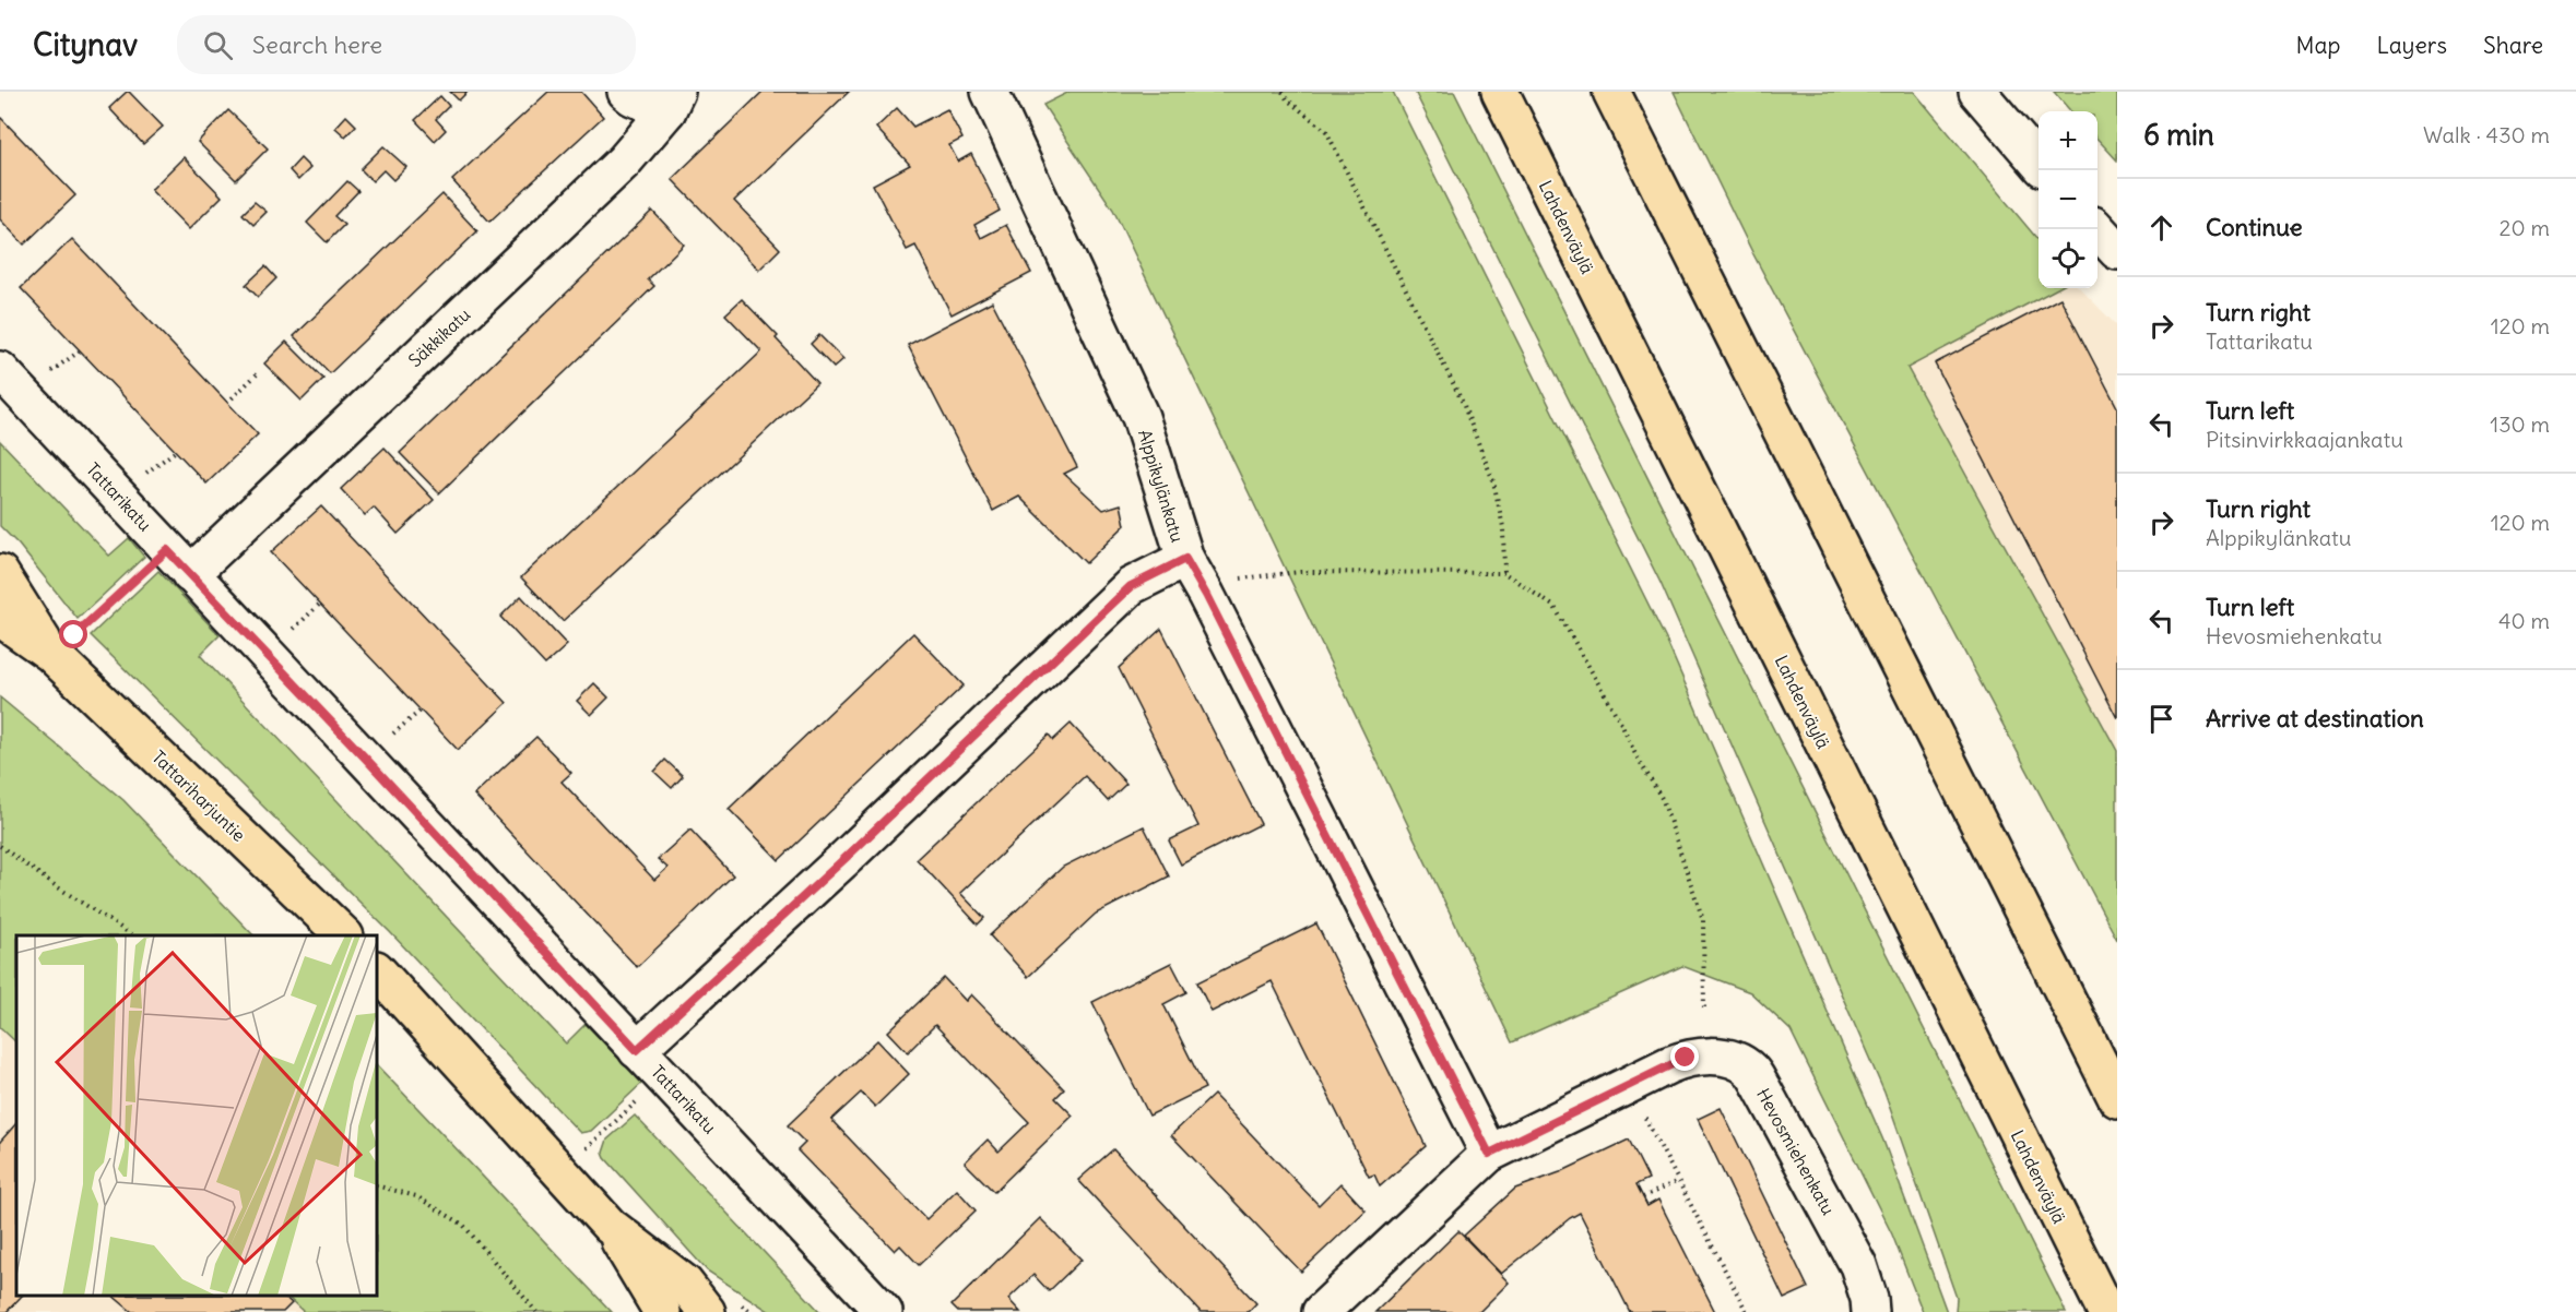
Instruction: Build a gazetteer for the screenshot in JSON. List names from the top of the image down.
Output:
{
  "streets": {
    "main road": ["Lahdenväylä", "Tattariharjuntie"],
    "street": [
      "Säkkikatu",
      "Alppikylänkatu",
      "Tattarikatu",
      "Hevosmiehenkatu"
    ]
  },
  "crossings": [
    ["Säkkikatu", "Tattarikatu"],
    ["Alppikylänkatu", "Hevosmiehenkatu"]
  ],
  "page": {
    "header": "Citynav",
    "search": "Search here",
    "nav": ["Map", "Layers", "Share"],
    "heading": ["6 min", "Walk · 430 m"],
    "map_buttons": ["+", "−"],
    "list": [
      ["Continue", "20 m"],
      ["Turn right", "Tattarikatu", "120 m"],
      ["Turn left", "Pitsinvirkkaajankatu", "130 m"],
      ["Turn right", "Alppikylänkatu", "120 m"],
      ["Turn left", "Hevosmiehenkatu", "40 m"],
      "Arrive at destination"
    ]
  }
}
